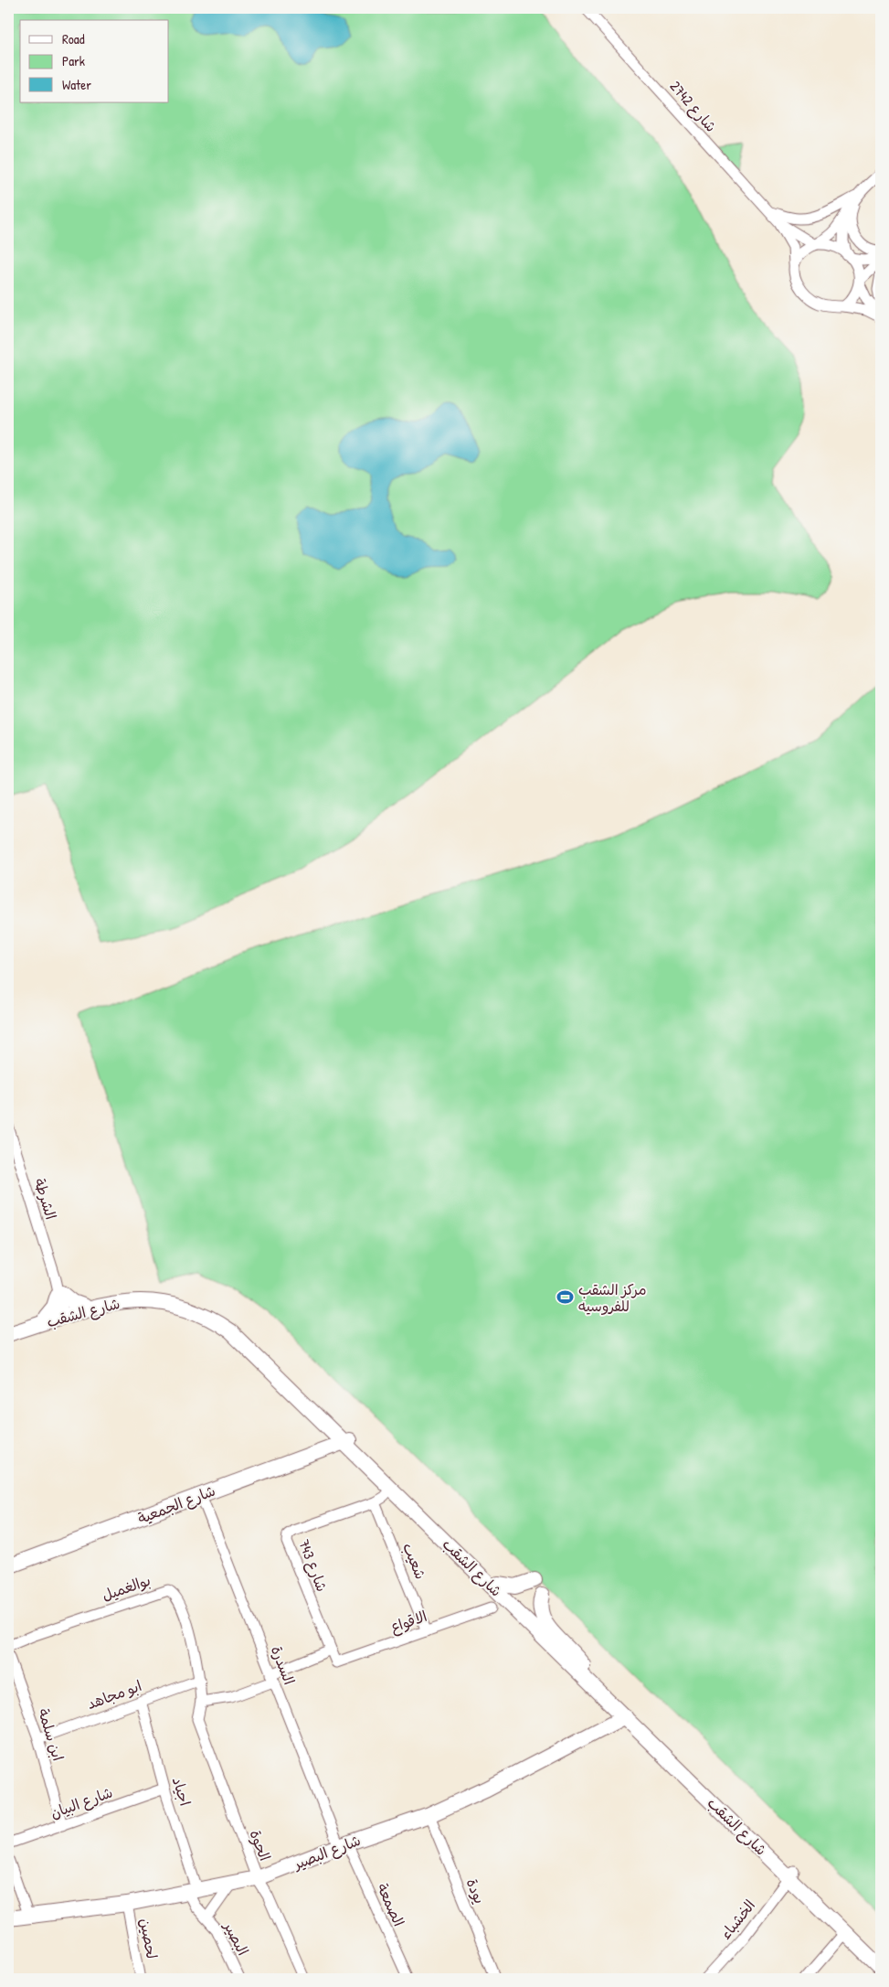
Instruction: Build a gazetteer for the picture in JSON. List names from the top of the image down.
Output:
{
  "streets": {
    "street": [
      "شارع 2742",
      "الشرطة",
      "شارع الشقب",
      "شارع الجمعية",
      "شعيب",
      "شارع 743",
      "بوالغميل",
      "الاقواع",
      "السدرة",
      "ابو مجاهد",
      "ابن سلمة",
      "اجياد",
      "شارع البيان",
      "الحوة",
      "شارع البصير",
      "يودة",
      "الصمعة",
      "الخشباء",
      "لحصين",
      "البصير"
    ]
  },
  "crossings": [
    ["الشرطة", "شارع الشقب"],
    ["شارع الشقب", "شارع الجمعية"],
    ["شارع الشقب", "شارع 743"],
    ["شارع الشقب", "شارع البصير"],
    ["شارع الشقب", "الخشباء"],
    ["شارع الجمعية", "السدرة"],
    ["شعيب", "شارع 743"],
    ["شعيب", "الاقواع"],
    ["شارع 743", "الاقواع"],
    ["بوالغميل", "ابو مجاهد"],
    ["بوالغميل", "الحوة"],
    ["السدرة", "شارع البصير"],
    ["السدرة", "الصمعة"],
    ["ابو مجاهد", "ابن سلمة"],
    ["ابو مجاهد", "اجياد"],
    ["ابن سلمة", "شارع البيان"],
    ["اجياد", "شارع البيان"],
    ["اجياد", "شارع البصير"],
    ["اجياد", "البصير"],
    ["الحوة", "شارع البصير"],
    ["شارع البصير", "يودة"],
    ["شارع البصير", "الصمعة"],
    ["شارع البصير", "لحصين"],
    ["شارع البصير", "البصير"]
  ],
  "places": {
    "sports": ["مركز الشقب للفروسيه"]
  },
  "legend": ["Road", "Park", "Water"]
}
